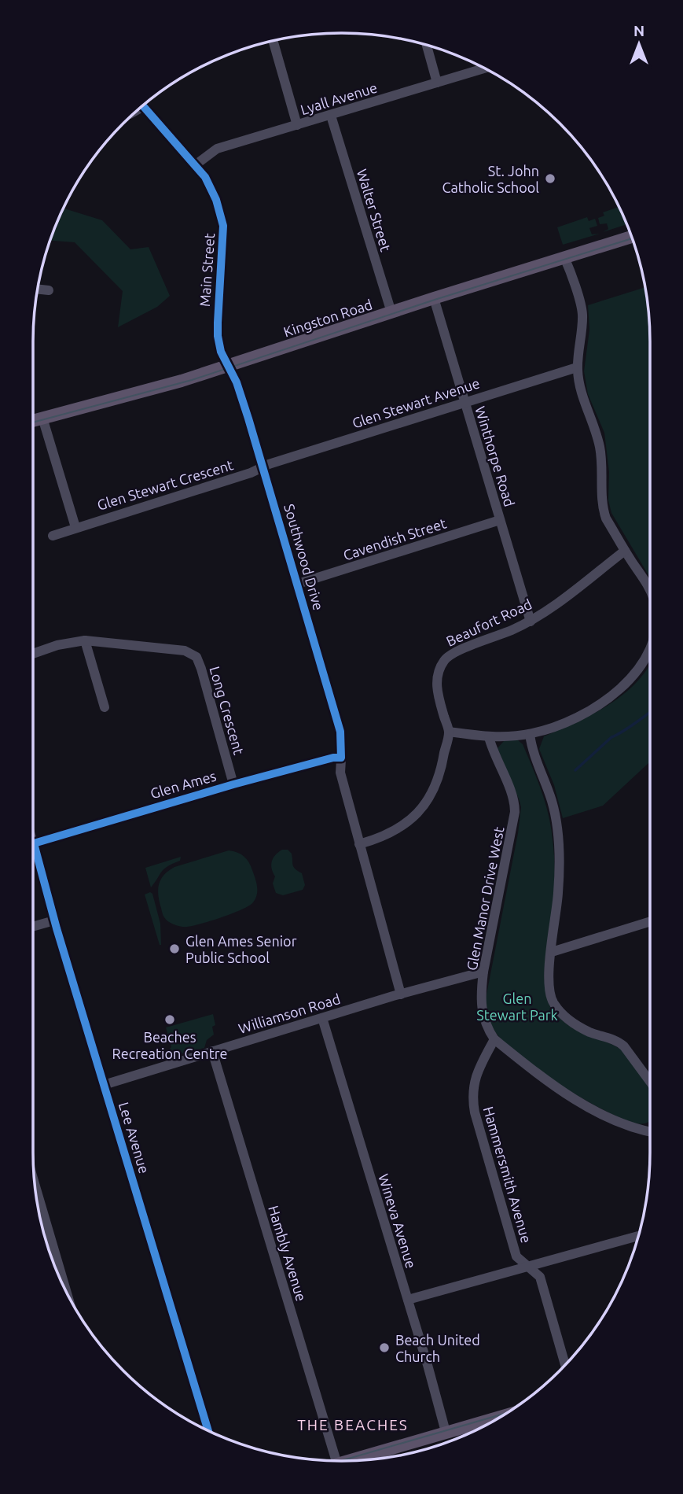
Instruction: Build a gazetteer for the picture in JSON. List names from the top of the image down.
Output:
{
  "streets": {
    "main road": ["Kingston Road"],
    "street": [
      "Lyall Avenue",
      "Walter Street",
      "Main Street",
      "Glen Stewart Avenue",
      "Winthorpe Road",
      "Glen Stewart Crescent",
      "Cavendish Street",
      "Southwood Drive",
      "Beaufort Road",
      "Long Crescent",
      "Glen Ames",
      "Glen Manor Drive West",
      "Williamson Road",
      "Lee Avenue",
      "Hammersmith Avenue",
      "Wineva Avenue",
      "Hambly Avenue"
    ]
  },
  "crossings": [
    ["Lyall Avenue", "Walter Street"],
    ["Lyall Avenue", "Main Street"],
    ["Walter Street", "Kingston Road"],
    ["Main Street", "Kingston Road"],
    ["Main Street", "Southwood Drive"],
    ["Kingston Road", "Winthorpe Road"],
    ["Kingston Road", "Southwood Drive"],
    ["Glen Stewart Avenue", "Winthorpe Road"],
    ["Glen Stewart Avenue", "Glen Stewart Crescent"],
    ["Glen Stewart Avenue", "Southwood Drive"],
    ["Winthorpe Road", "Cavendish Street"],
    ["Winthorpe Road", "Beaufort Road"],
    ["Glen Stewart Crescent", "Southwood Drive"],
    ["Cavendish Street", "Southwood Drive"],
    ["Southwood Drive", "Beaufort Road"],
    ["Southwood Drive", "Glen Ames"],
    ["Southwood Drive", "Williamson Road"],
    ["Long Crescent", "Glen Ames"],
    ["Glen Ames", "Lee Avenue"],
    ["Glen Manor Drive West", "Williamson Road"],
    ["Glen Manor Drive West", "Hammersmith Avenue"],
    ["Williamson Road", "Lee Avenue"],
    ["Williamson Road", "Wineva Avenue"],
    ["Williamson Road", "Hambly Avenue"]
  ],
  "districts": ["THE BEACHES"],
  "parks": ["Glen Stewart Park"],
  "places": [
    "St. John Catholic School",
    "Glen Ames Senior Public School",
    "Beaches Recreation Centre",
    "Beach United Church"
  ],
  "north": "top"
}
